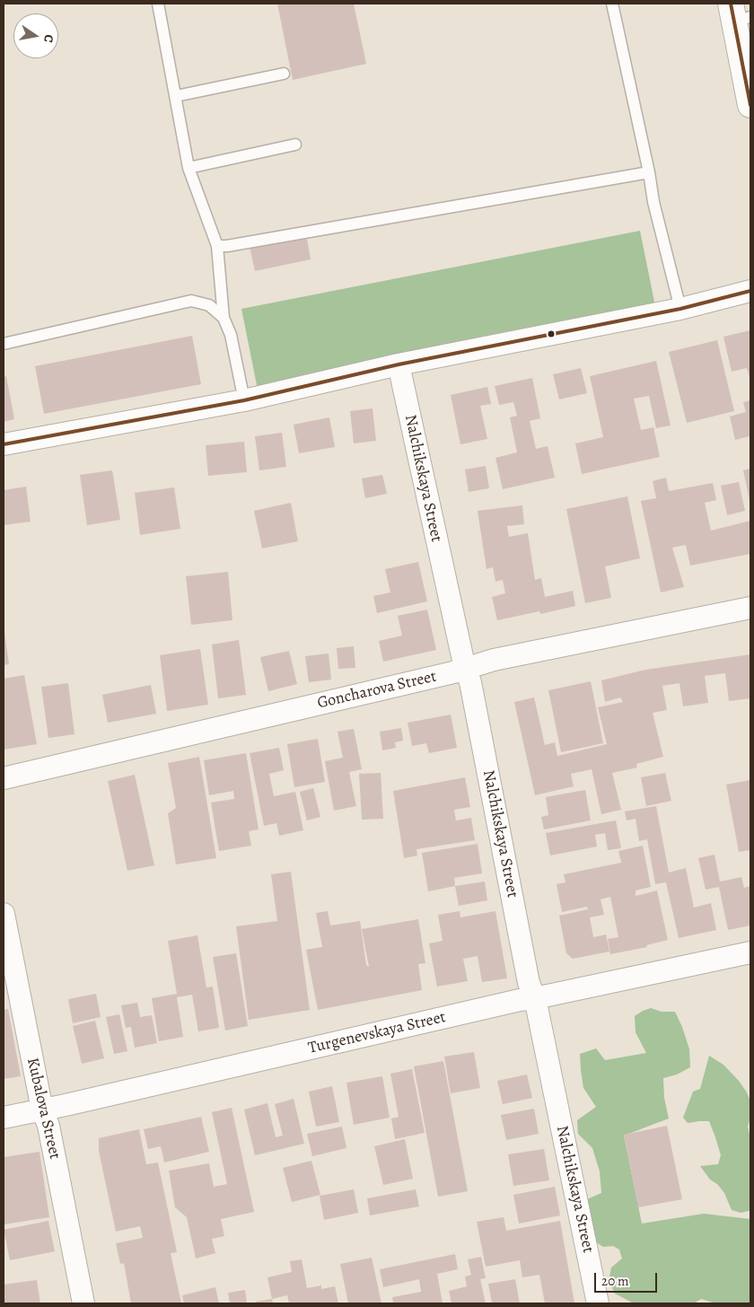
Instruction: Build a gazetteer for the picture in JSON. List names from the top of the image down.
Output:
{
  "streets": {
    "street": [
      "Nalchikskaya Street",
      "Goncharova Street",
      "Turgenevskaya Street",
      "Kubalova Street"
    ]
  },
  "crossings": [
    ["Nalchikskaya Street", "Goncharova Street"],
    ["Nalchikskaya Street", "Turgenevskaya Street"],
    ["Turgenevskaya Street", "Kubalova Street"]
  ],
  "scale_bar": "20 m",
  "north": "right"
}
